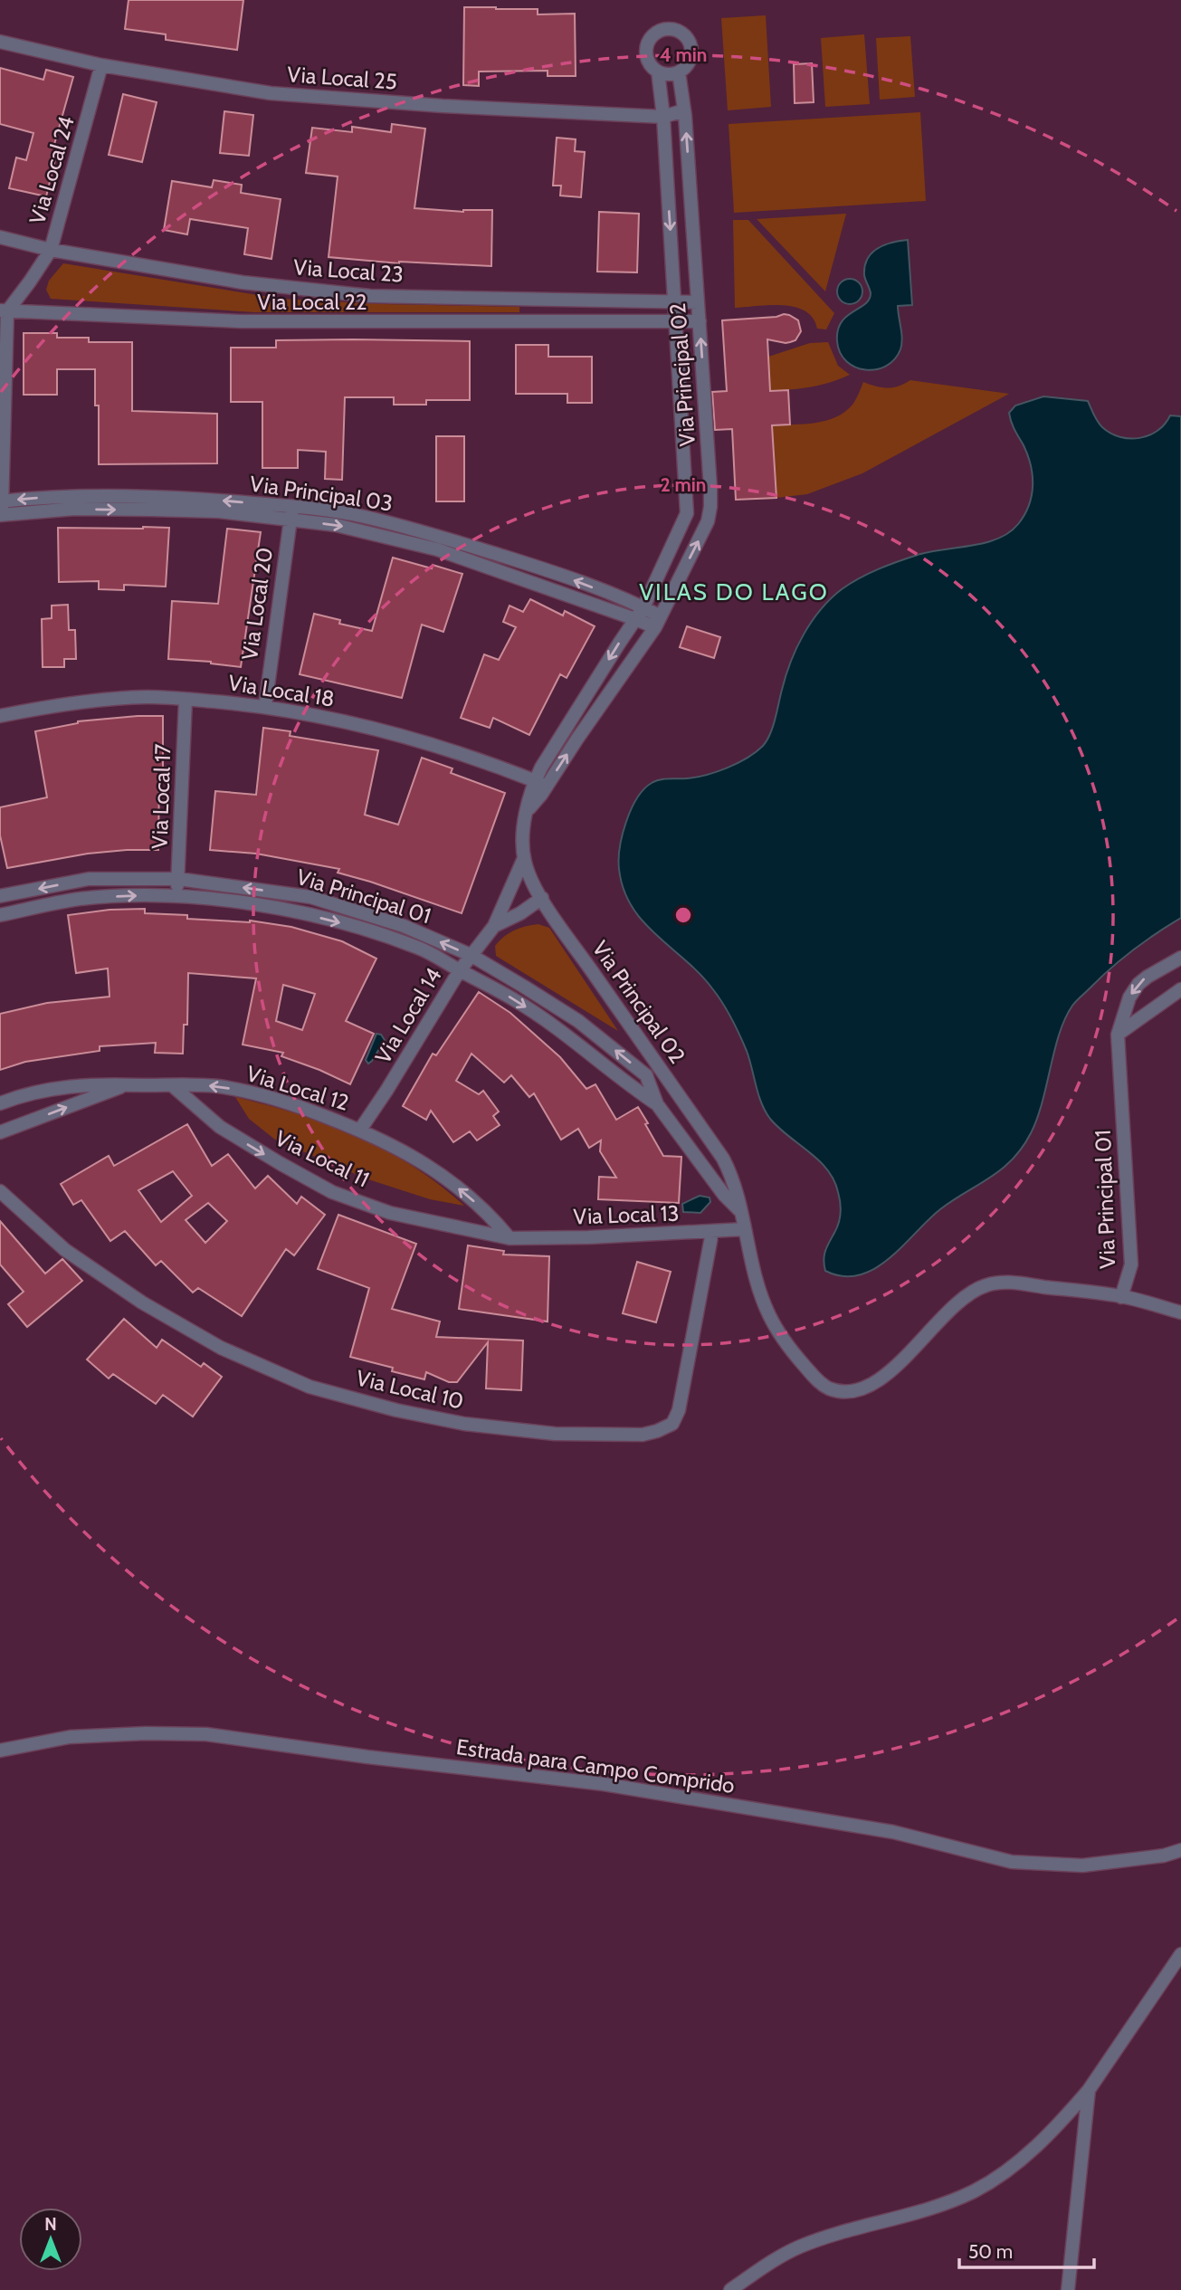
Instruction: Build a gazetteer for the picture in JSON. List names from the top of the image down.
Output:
{
  "streets": {
    "street": [
      "Via Local 25",
      "Via Local 24",
      "Via Local 23",
      "Via Local 22",
      "Via Principal 02",
      "Via Principal 03",
      "Via Local 20",
      "Via Local 18",
      "Via Local 17",
      "Via Principal 01",
      "Via Local 14",
      "Via Local 12",
      "Via Local 11",
      "Via Local 13",
      "Via Local 10",
      "Estrada para Campo Comprido"
    ]
  },
  "crossings": [
    ["Via Local 25", "Via Local 24"],
    ["Via Local 25", "Via Principal 02"],
    ["Via Local 24", "Via Local 23"],
    ["Via Local 24", "Via Local 22"],
    ["Via Local 23", "Via Principal 02"],
    ["Via Local 22", "Via Principal 02"],
    ["Via Principal 02", "Via Principal 03"],
    ["Via Principal 02", "Via Local 18"],
    ["Via Principal 02", "Via Principal 01"],
    ["Via Principal 02", "Via Local 14"],
    ["Via Principal 03", "Via Local 20"],
    ["Via Local 20", "Via Local 18"],
    ["Via Local 18", "Via Local 17"],
    ["Via Local 17", "Via Principal 01"],
    ["Via Principal 01", "Via Local 14"],
    ["Via Principal 01", "Via Local 13"],
    ["Via Local 14", "Via Local 12"],
    ["Via Local 12", "Via Local 11"],
    ["Via Local 12", "Via Local 13"],
    ["Via Local 11", "Via Local 13"],
    ["Via Local 13", "Via Local 10"]
  ],
  "one_way": ["Via Local 12", "Via Local 11"],
  "districts": ["VILAS DO LAGO"],
  "scale_bar": "50 m",
  "north": "top",
  "rings": ["4 min", "2 min"]
}
